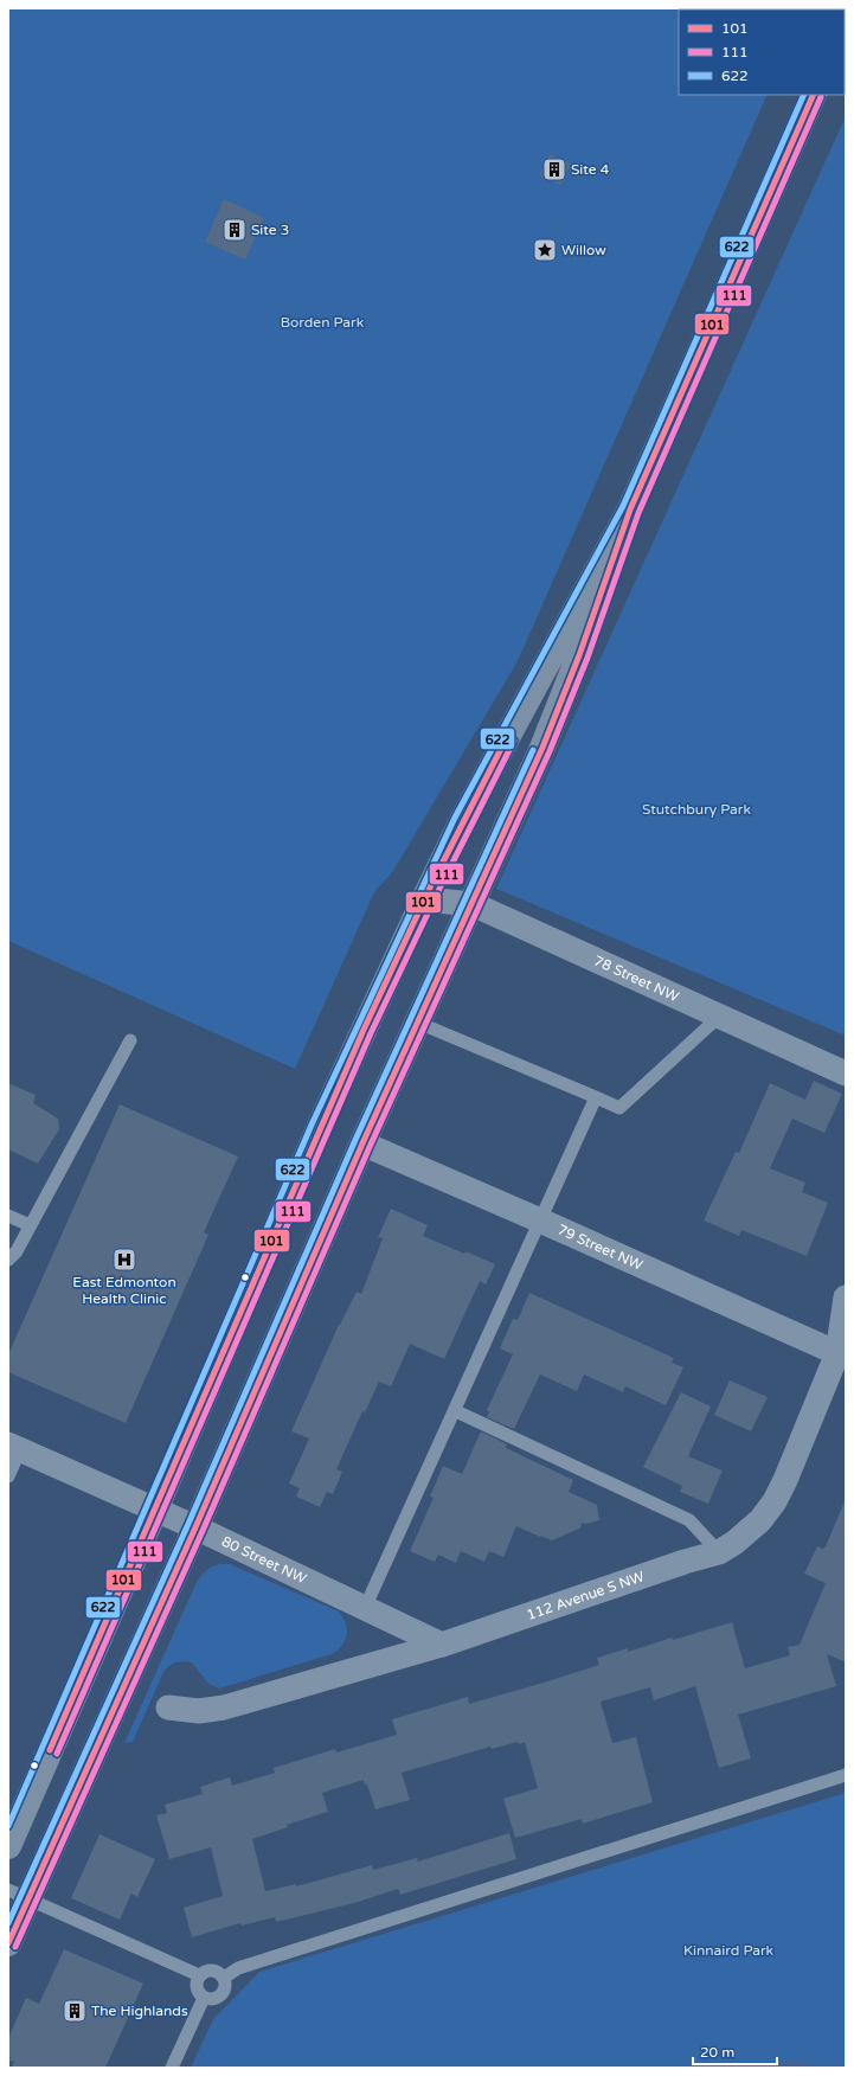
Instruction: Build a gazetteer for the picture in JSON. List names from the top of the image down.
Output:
{
  "streets": {
    "street": [
      "78 Street NW",
      "79 Street NW",
      "80 Street NW",
      "112 Avenue S NW"
    ]
  },
  "crossings": [
    ["79 Street NW", "112 Avenue S NW"],
    ["80 Street NW", "112 Avenue S NW"]
  ],
  "parks": ["Borden Park", "Stutchbury Park", "Kinnaird Park"],
  "places": {
    "building": ["Site 4", "Site 3", "The Highlands"],
    "place": ["Willow"],
    "hospital": ["East Edmonton Health Clinic"]
  },
  "lines": ["transit line 101", "transit line 622", "transit line 111"],
  "legend": ["101", "111", "622"],
  "scale_bar": "20 m"
}
